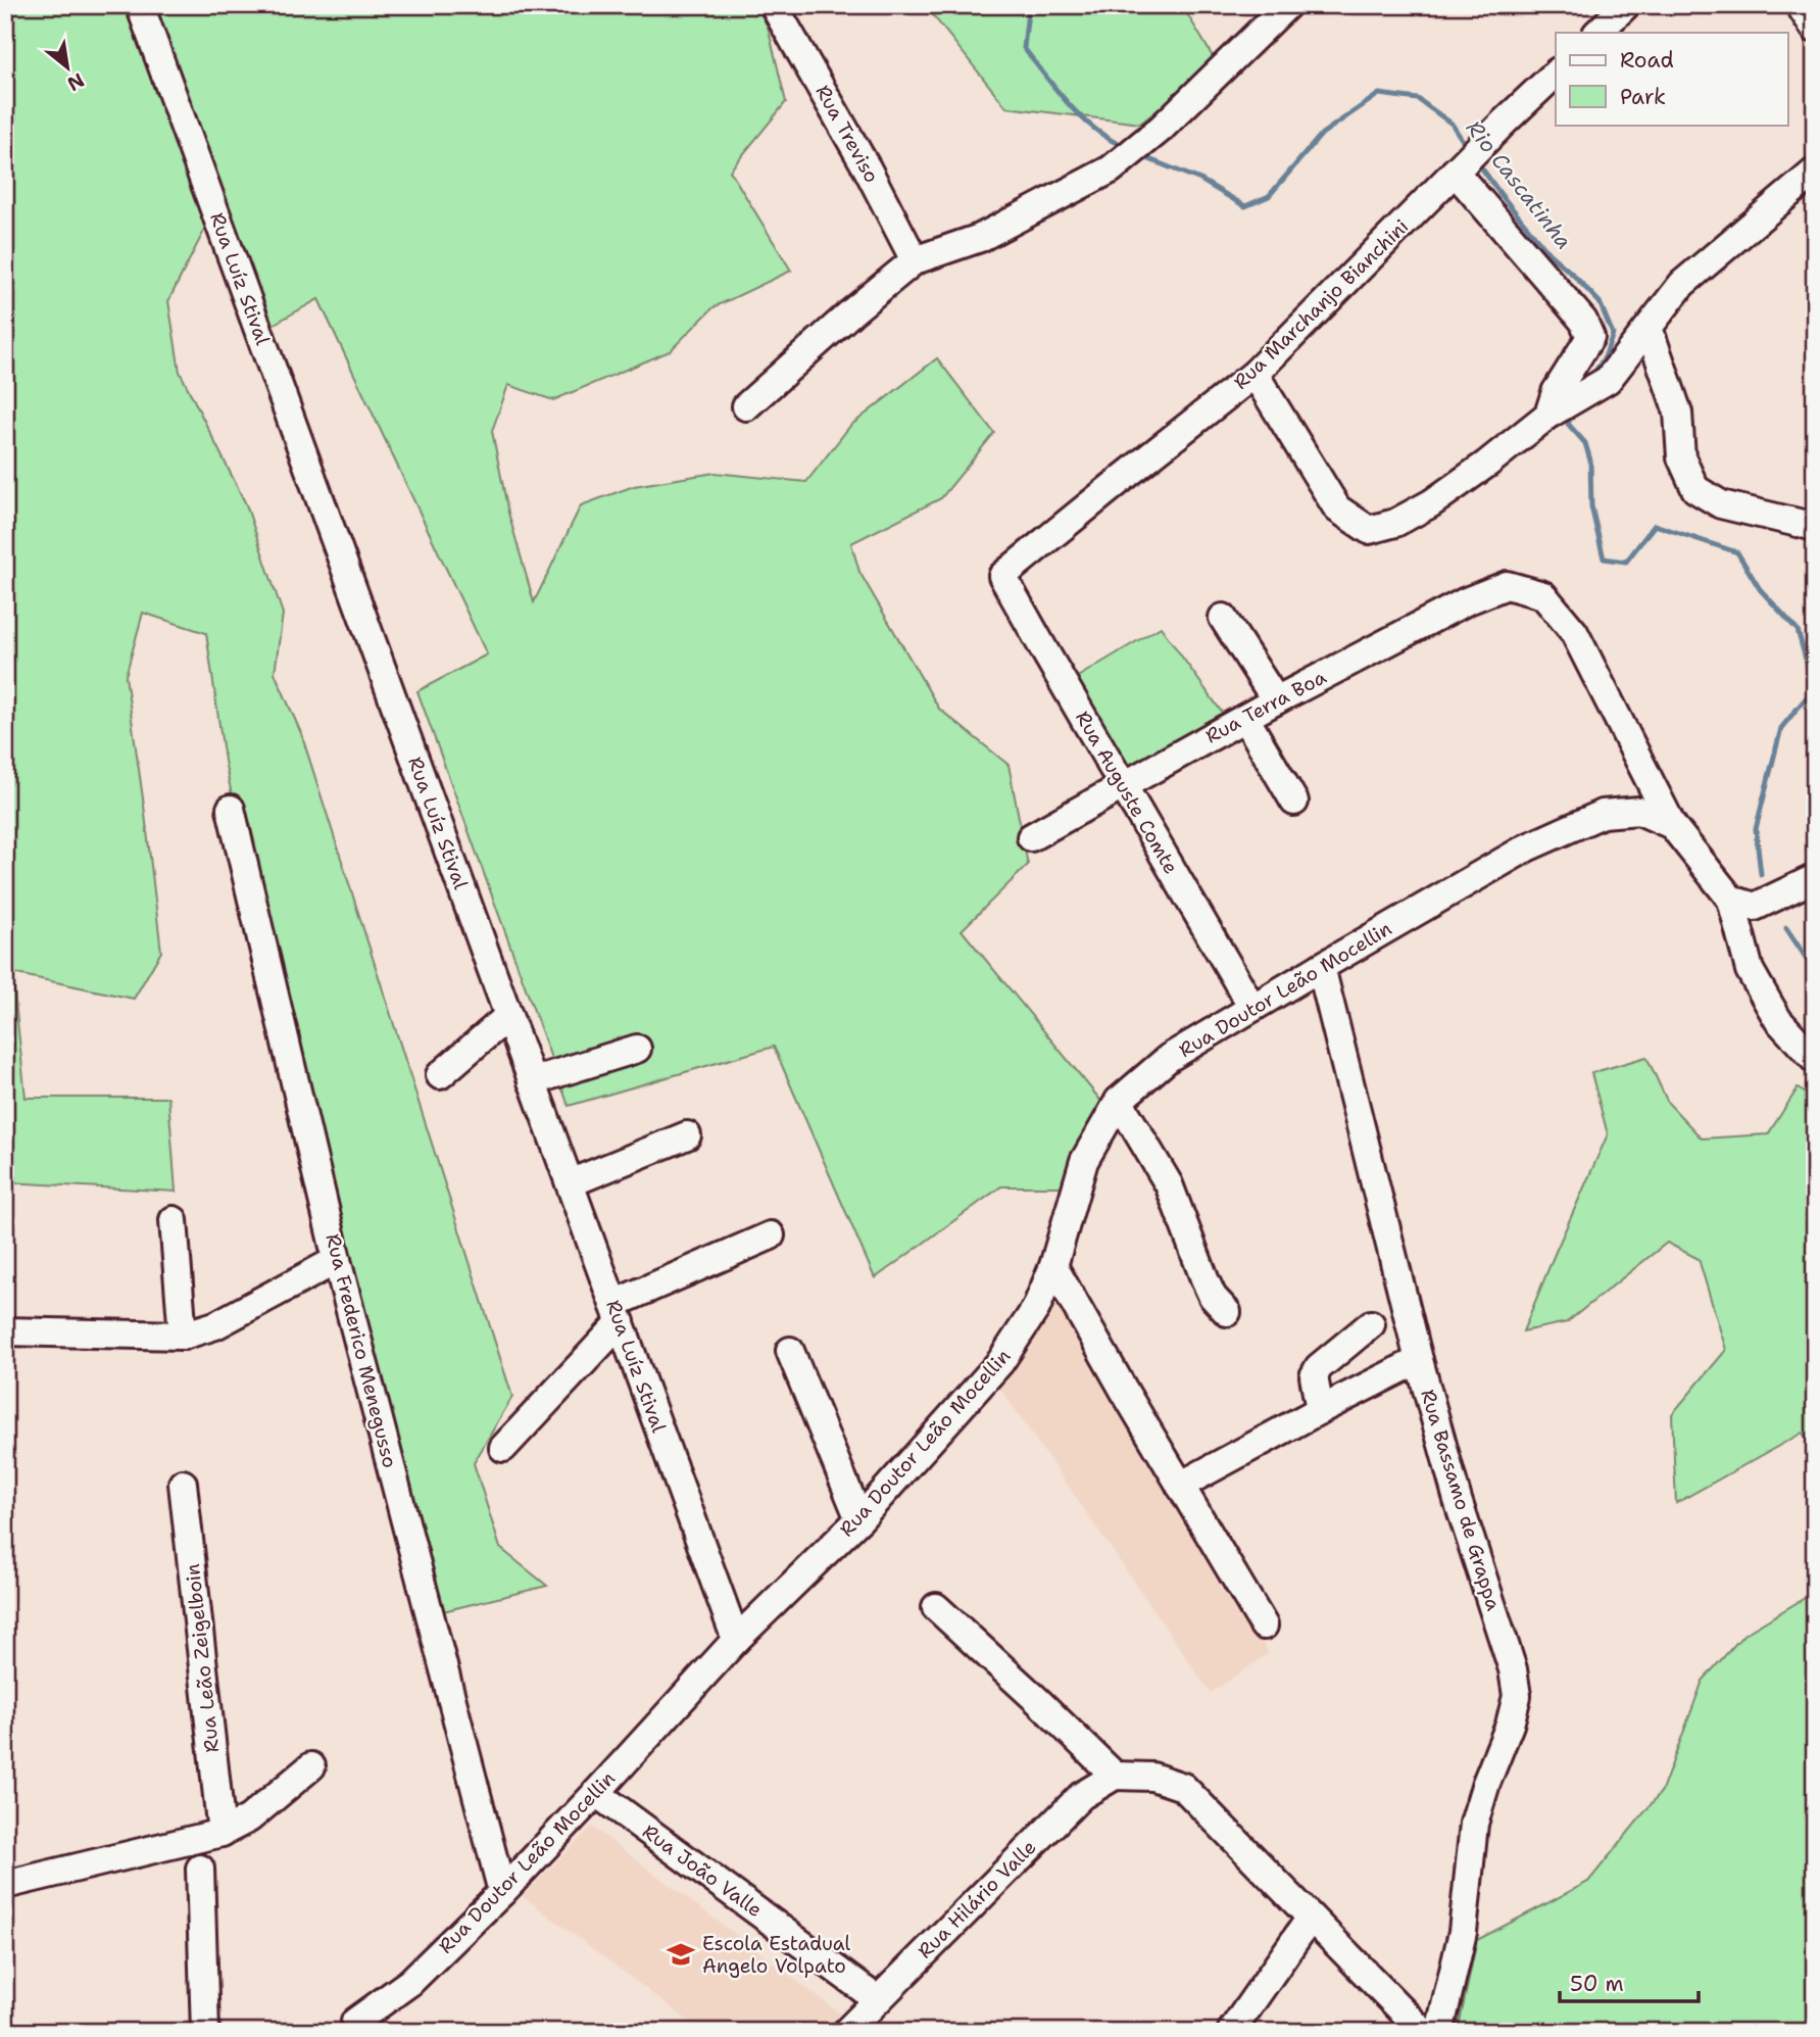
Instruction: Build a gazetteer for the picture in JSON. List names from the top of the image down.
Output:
{
  "streets": {
    "street": [
      "Rua Treviso",
      "Rua Luíz Stival",
      "Rua Marchanjo Bianchini",
      "Rua Terra Boa",
      "Rua Auguste Comte",
      "Rua Doutor Leão Mocellin",
      "Rua Frederico Menegusso",
      "Rua Bassamo de Grappa",
      "Rua Leão Zeigelboin",
      "Rua João Valle",
      "Rua Hilário Valle"
    ]
  },
  "crossings": [
    ["Rua Luíz Stival", "Rua Doutor Leão Mocellin"],
    ["Rua Marchanjo Bianchini", "Rua Auguste Comte"],
    ["Rua Terra Boa", "Rua Auguste Comte"],
    ["Rua Auguste Comte", "Rua Doutor Leão Mocellin"],
    ["Rua Doutor Leão Mocellin", "Rua Frederico Menegusso"],
    ["Rua Doutor Leão Mocellin", "Rua Bassamo de Grappa"],
    ["Rua Doutor Leão Mocellin", "Rua João Valle"],
    ["Rua João Valle", "Rua Hilário Valle"]
  ],
  "water": ["Rio Cascatinha"],
  "places": {
    "school or university": ["Escola Estadual Angelo Volpato"]
  },
  "legend": ["Road", "Park"],
  "scale_bar": "50 m",
  "north": "bottom right"
}
